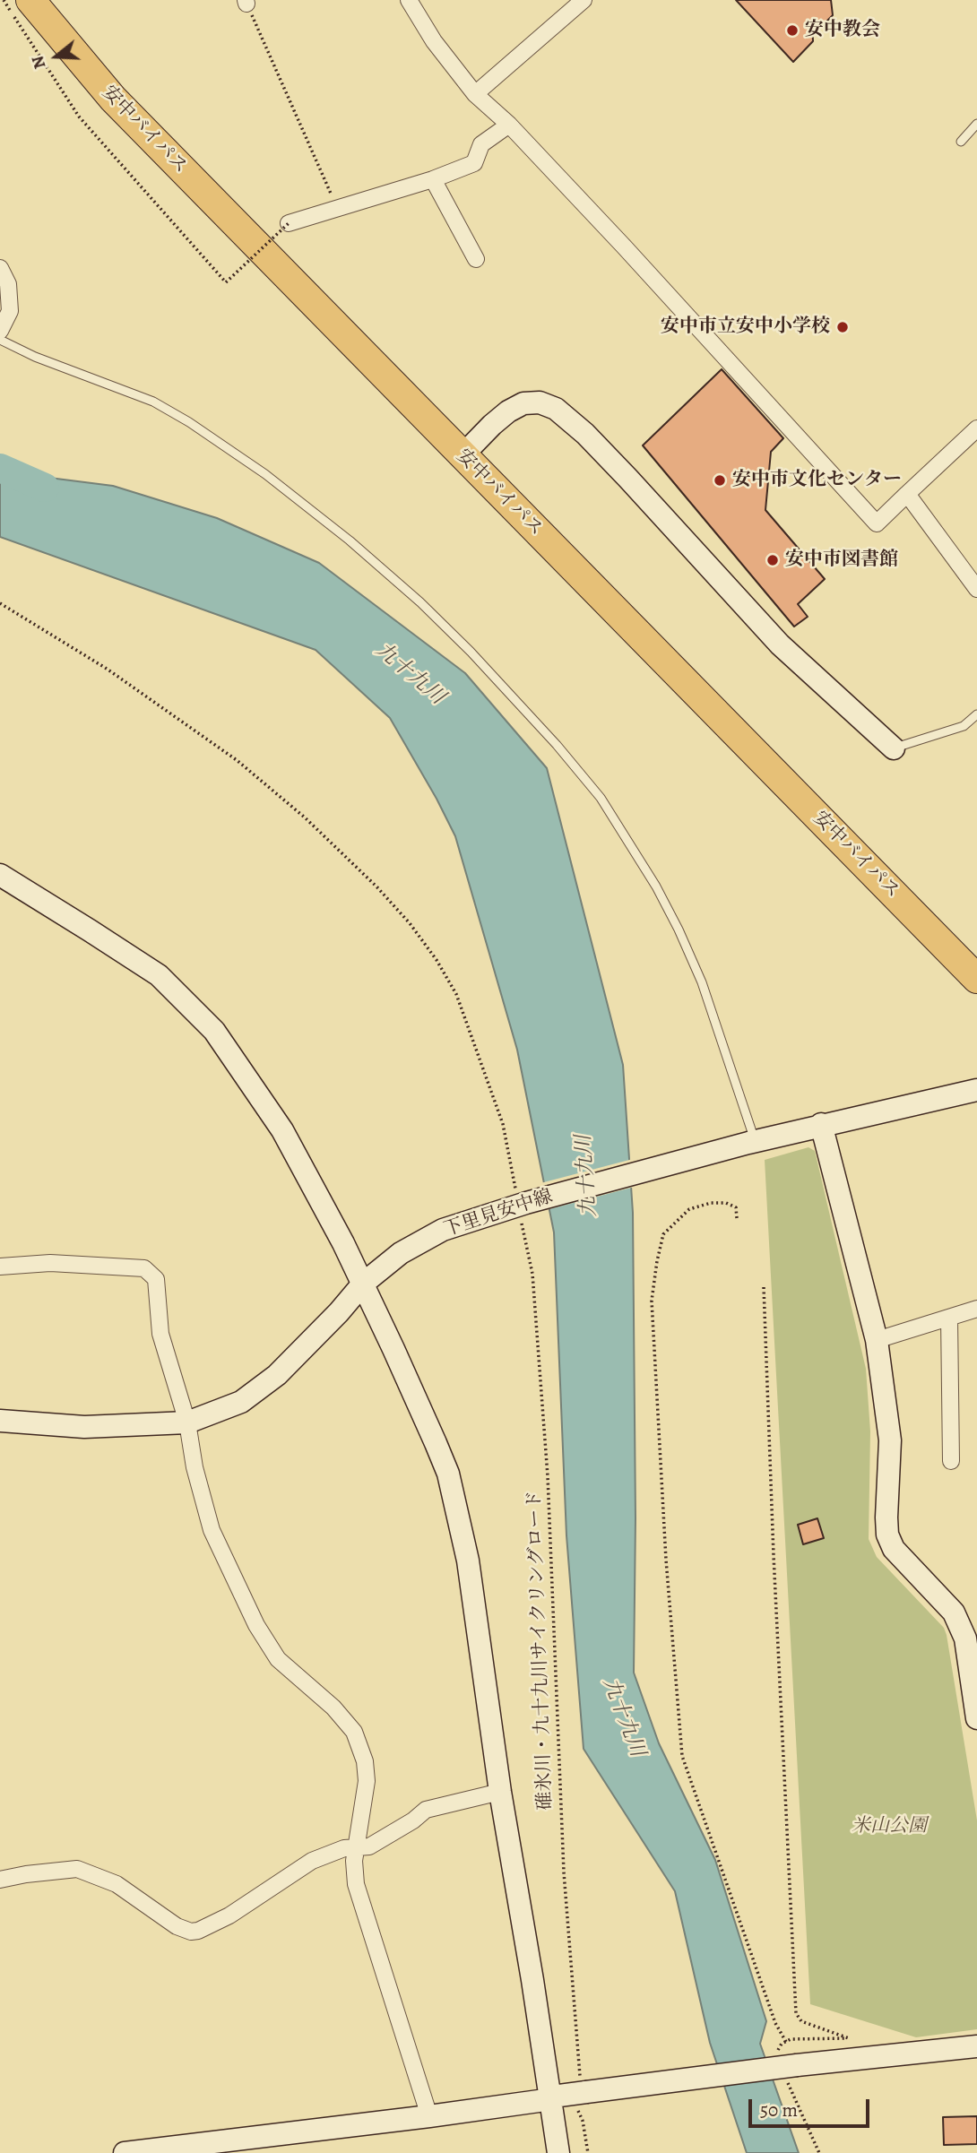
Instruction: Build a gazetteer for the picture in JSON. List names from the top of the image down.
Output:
{
  "streets": {
    "highway": ["安中バイパス"],
    "street": ["下里見安中線"],
    "path": ["碓氷川・九十九川サイクリングロード"]
  },
  "crossings": [
    ["下里見安中線", "碓氷川・九十九川サイクリングロード"]
  ],
  "water": ["九十九川"],
  "parks": ["米山公園"],
  "places": [
    "安中教会",
    "安中市立安中小学校",
    "安中市文化センター",
    "安中市図書館"
  ],
  "scale_bar": "50 m",
  "north": "left"
}
